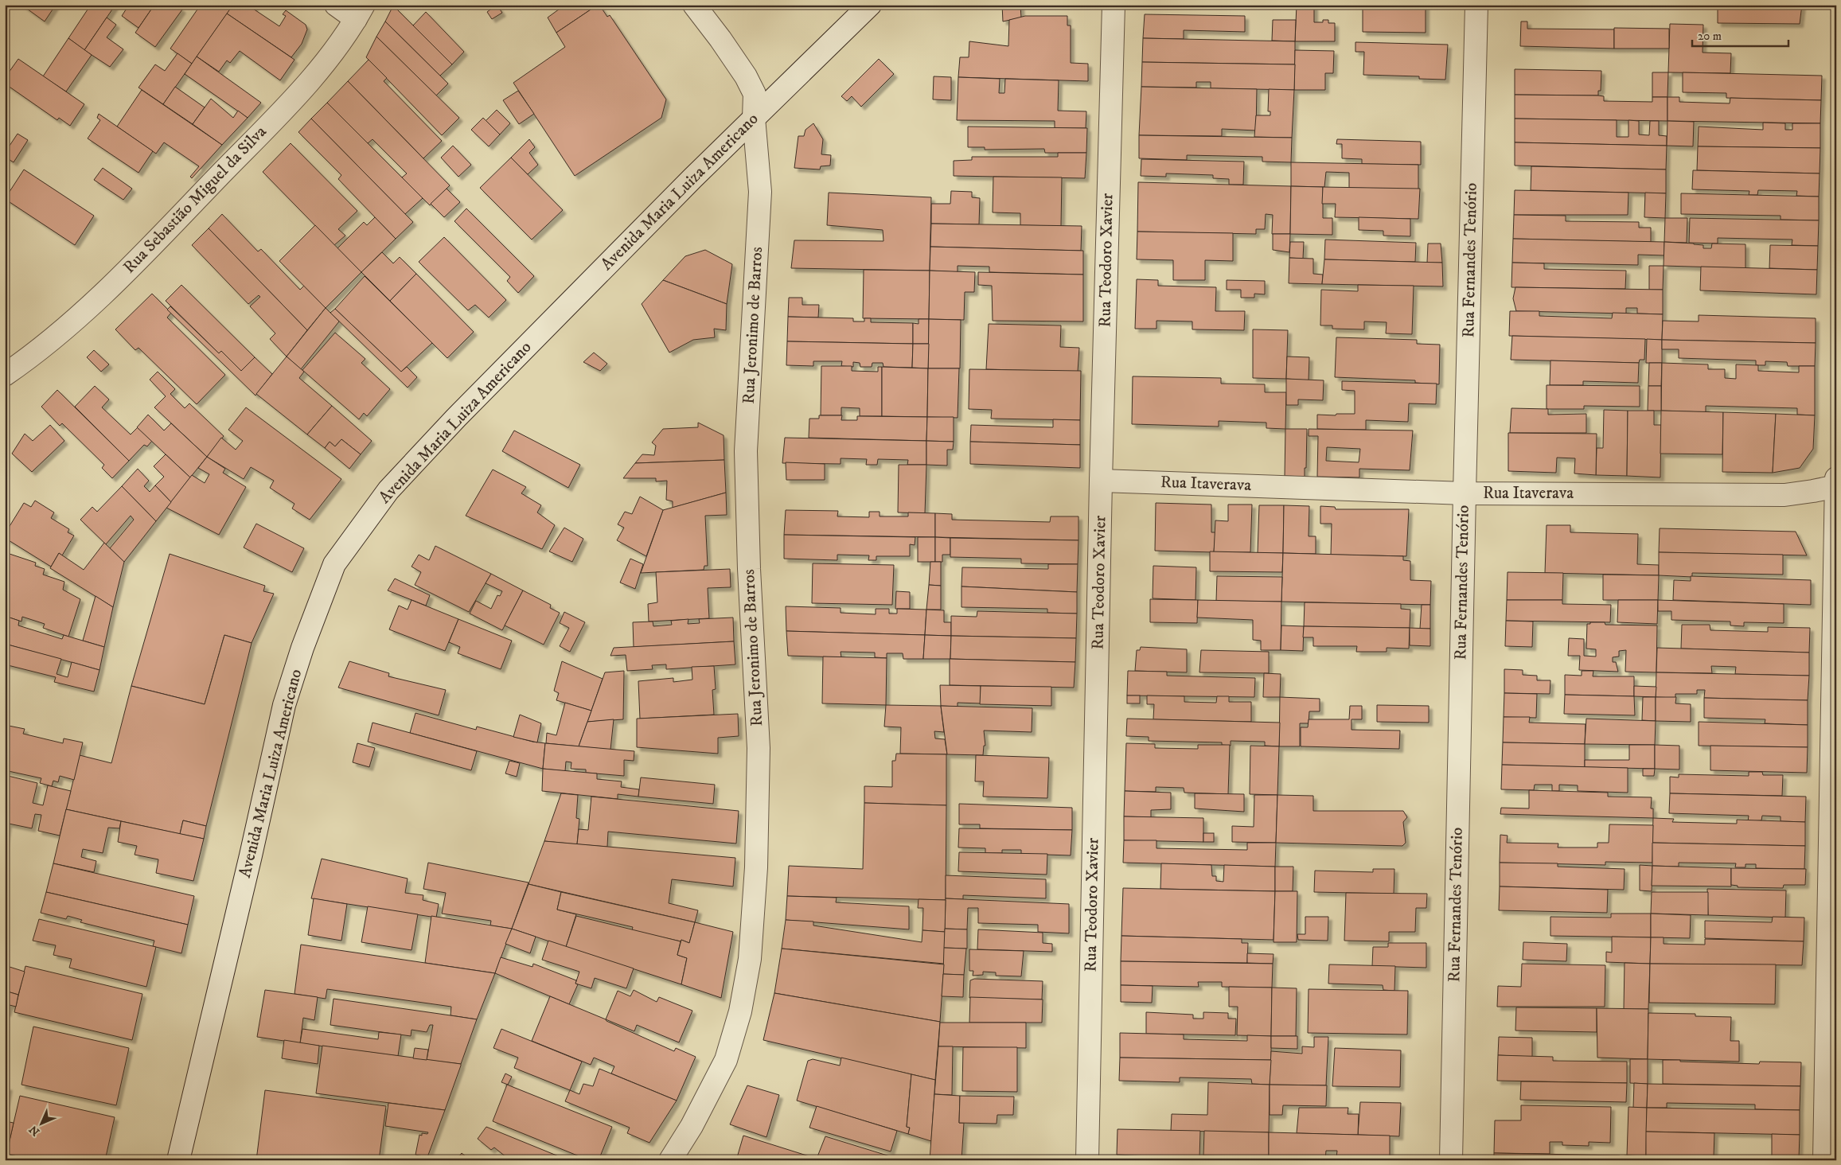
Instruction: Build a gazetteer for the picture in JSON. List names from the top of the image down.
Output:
{
  "streets": {
    "street": [
      "Avenida Maria Luiza Americano",
      "Rua Sebastião Miguel da Silva",
      "Rua Teodoro Xavier",
      "Rua Fernandes Tenório",
      "Rua Jeronimo de Barros",
      "Rua Itaverava"
    ]
  },
  "crossings": [
    ["Avenida Maria Luiza Americano", "Rua Jeronimo de Barros"],
    ["Rua Teodoro Xavier", "Rua Itaverava"],
    ["Rua Fernandes Tenório", "Rua Itaverava"]
  ],
  "scale_bar": "20 m",
  "north": "bottom left"
}
